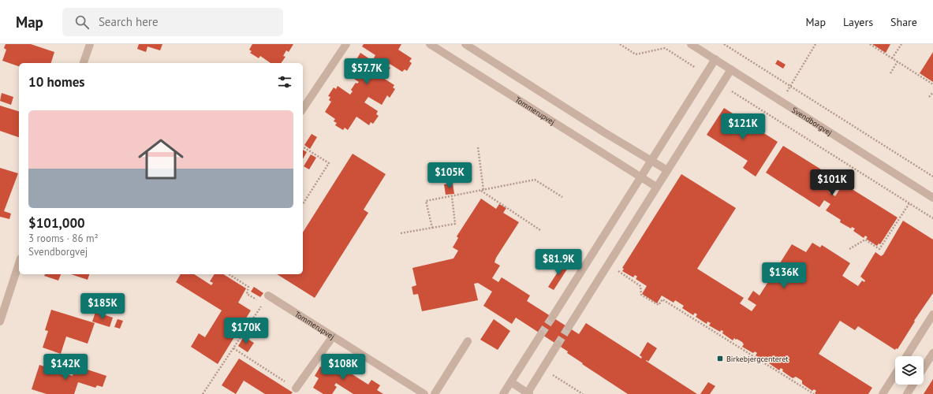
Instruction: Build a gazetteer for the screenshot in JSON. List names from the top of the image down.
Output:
{
  "streets": {
    "street": ["Tommerupvej", "Svendborgvej"]
  },
  "places": {
    "transit": ["Birkebjergcenteret"]
  },
  "page": {
    "header": "Map",
    "search": "Search here",
    "nav": ["Map", "Layers", "Share"],
    "price": [
      "$57.7K",
      "$121K",
      "$105K",
      "$101K",
      "$81.9K",
      "$136K",
      "$185K",
      "$170K",
      "$142K",
      "$108K"
    ],
    "heading": "10 homes",
    "list": [
      {
        "name": "$101,000",
        "note": "3 rooms · 86 m² · Svendborgvej"
      }
    ]
  }
}
